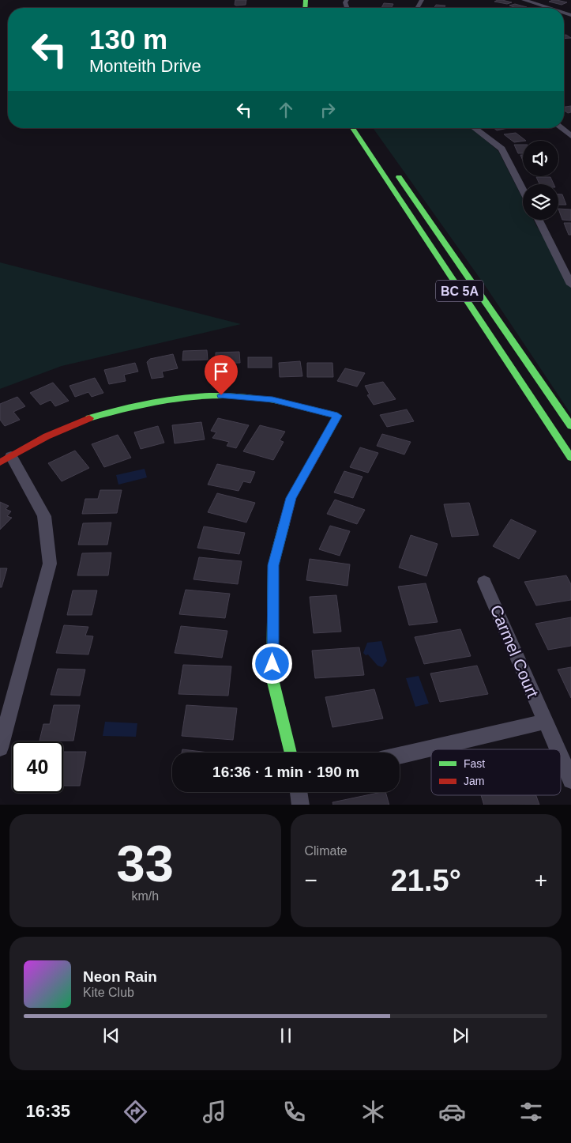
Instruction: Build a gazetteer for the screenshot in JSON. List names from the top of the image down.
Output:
{
  "streets": {
    "main road": ["BC 5A"],
    "street": ["Carmel Court"]
  },
  "legend": ["Fast", "Jam"],
  "page": {
    "turn": ["130 m", "Monteith Drive"],
    "limit": "40",
    "trip": "16:36 · 1 min · 190 m",
    "tile": [
      ["33", "km/h"],
      "Climate"
    ],
    "heat": ["−", "21.5°", "+"],
    "song": ["Neon Rain", "Kite Club"],
    "tabs": "16:35"
  }
}
